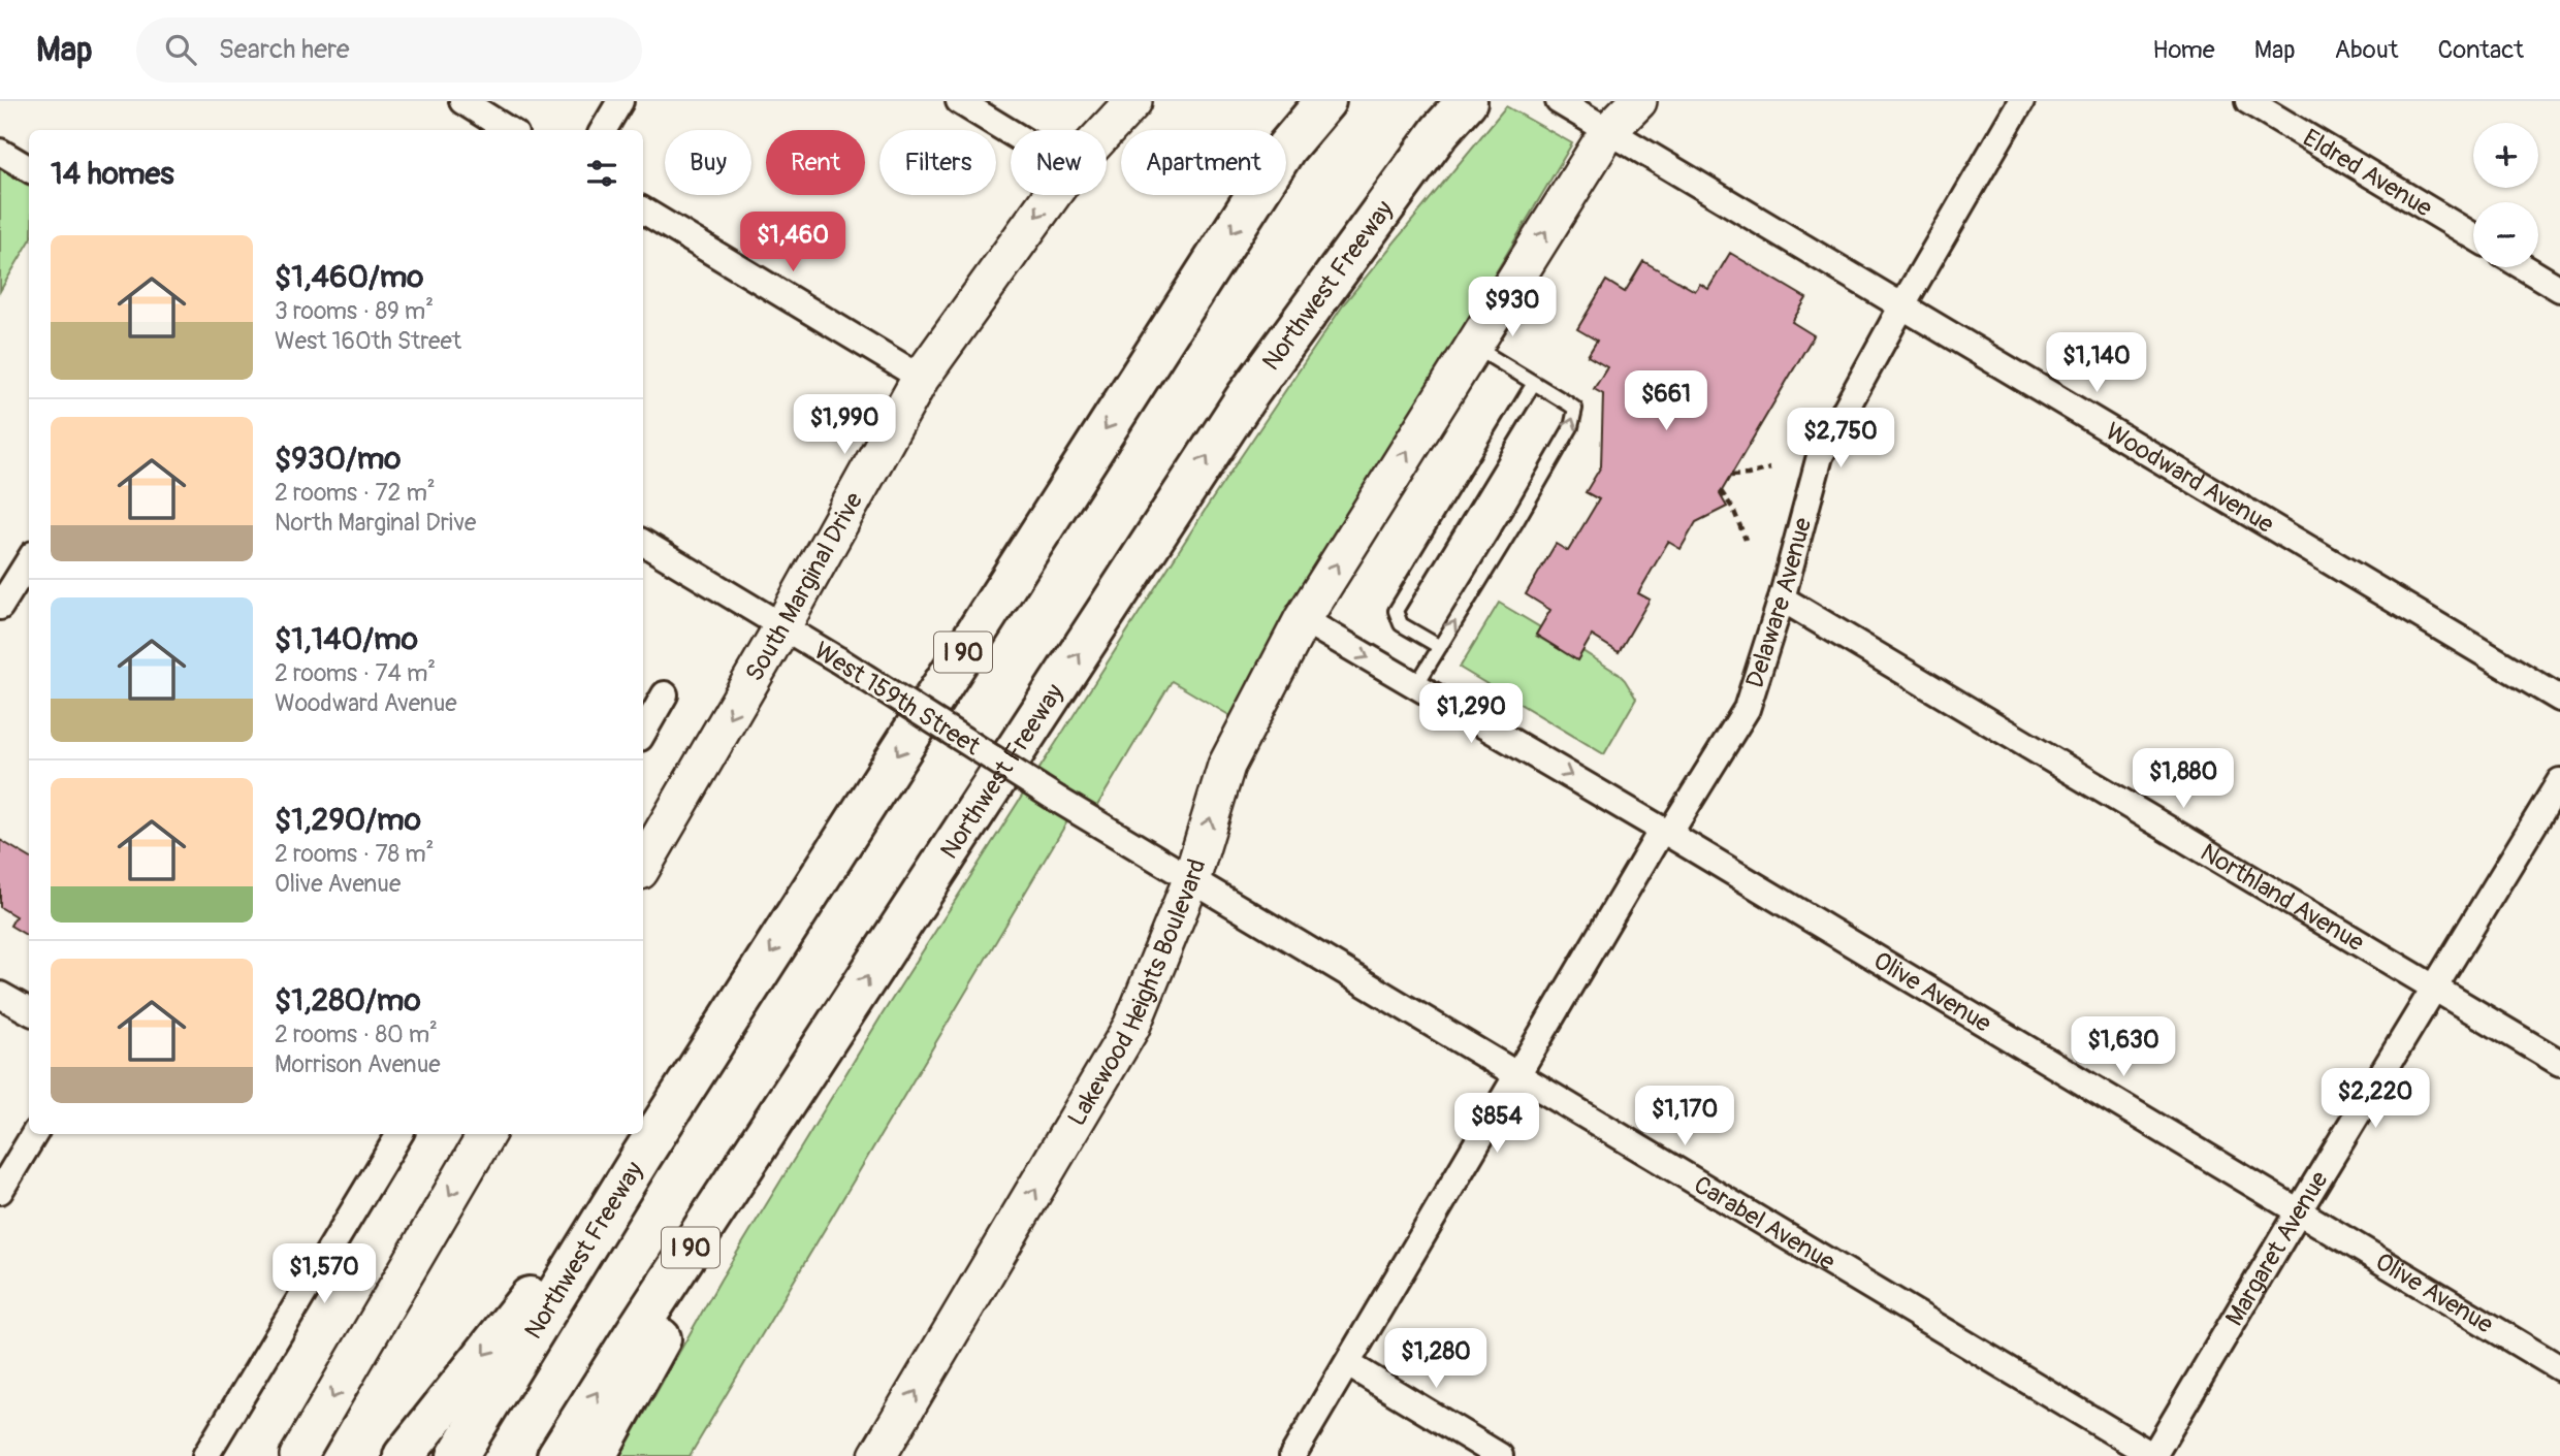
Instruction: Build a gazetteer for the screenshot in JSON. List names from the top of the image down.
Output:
{
  "streets": {
    "highway": ["Northwest Freeway", "I 90"],
    "main road": ["South Marginal Drive", "Lakewood Heights Boulevard"],
    "street": [
      "Eldred Avenue",
      "Woodward Avenue",
      "Delaware Avenue",
      "West 159th Street",
      "Northland Avenue",
      "Olive Avenue",
      "Carabel Avenue",
      "Margaret Avenue"
    ]
  },
  "crossings": [
    ["Woodward Avenue", "Delaware Avenue"],
    ["Woodward Avenue", "Lakewood Heights Boulevard"],
    ["South Marginal Drive", "West 159th Street"],
    ["Delaware Avenue", "Northland Avenue"],
    ["Delaware Avenue", "Olive Avenue"],
    ["Delaware Avenue", "Carabel Avenue"],
    ["West 159th Street", "Lakewood Heights Boulevard"],
    ["West 159th Street", "Carabel Avenue"],
    ["Northland Avenue", "Margaret Avenue"],
    ["Lakewood Heights Boulevard", "Olive Avenue"],
    ["Lakewood Heights Boulevard", "Carabel Avenue"],
    ["Olive Avenue", "Margaret Avenue"],
    ["Carabel Avenue", "Margaret Avenue"]
  ],
  "one_way": ["South Marginal Drive", "Lakewood Heights Boulevard"],
  "page": {
    "header": "Map",
    "search": "Search here",
    "nav": [
      "Home",
      "Map",
      "About",
      "Contact"
    ],
    "map_buttons": ["+", "−"],
    "chip": [
      "Buy",
      "Rent",
      "Filters",
      "New",
      "Apartment"
    ],
    "heading": "14 homes",
    "price": [
      "$1,460",
      "$930",
      "$1,140",
      "$661",
      "$1,990",
      "$2,750",
      "$1,290",
      "$1,880",
      "$1,630",
      "$2,220",
      "$1,170",
      "$854",
      "$1,570",
      "$1,280"
    ],
    "list": [
      {
        "name": "$1,460/mo",
        "note": "3 rooms · 89 m² · West 160th Street"
      },
      {
        "name": "$930/mo",
        "note": "2 rooms · 72 m² · North Marginal Drive"
      },
      {
        "name": "$1,140/mo",
        "note": "2 rooms · 74 m² · Woodward Avenue"
      },
      {
        "name": "$1,290/mo",
        "note": "2 rooms · 78 m² · Olive Avenue"
      },
      {
        "name": "$1,280/mo",
        "note": "2 rooms · 80 m² · Morrison Avenue"
      }
    ]
  }
}
